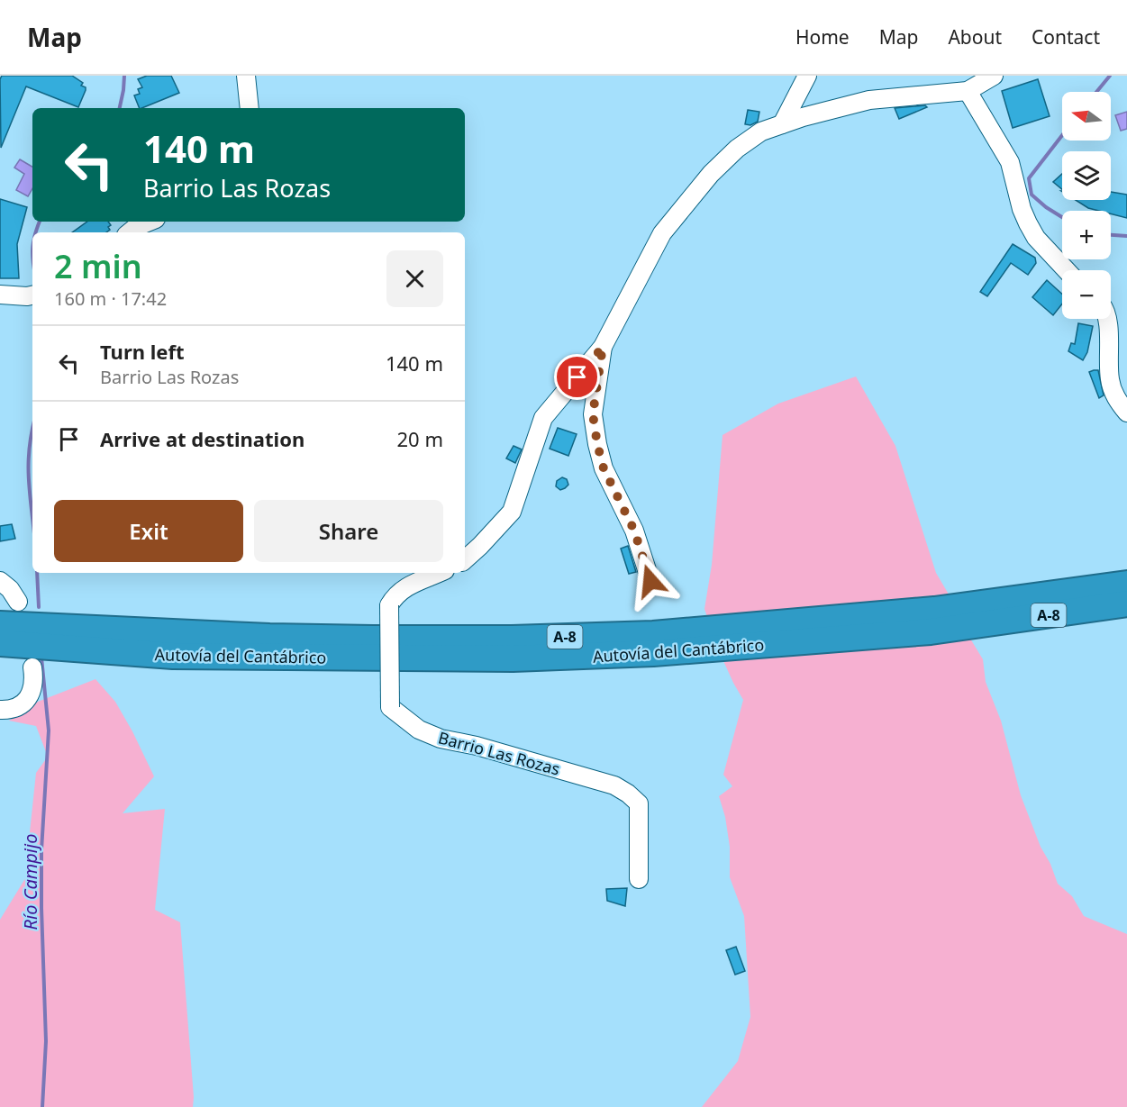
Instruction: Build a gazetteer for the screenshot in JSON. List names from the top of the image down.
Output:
{
  "streets": {
    "highway": ["A-8", "Autovía del Cantábrico"],
    "street": ["Barrio Las Rozas"]
  },
  "water": ["Río Campijo"],
  "north": "left",
  "page": {
    "header": "Map",
    "nav": [
      "Home",
      "Map",
      "About",
      "Contact"
    ],
    "map_buttons": ["+", "−"],
    "turn": ["140 m", "Barrio Las Rozas"],
    "heading": ["2 min", "160 m · 17:42"],
    "list": [
      {
        "name": "Turn left",
        "note": "Barrio Las Rozas",
        "value": "140 m"
      },
      {
        "name": "Arrive at destination",
        "value": "20 m"
      }
    ],
    "buttons": ["Exit", "Share"]
  }
}
